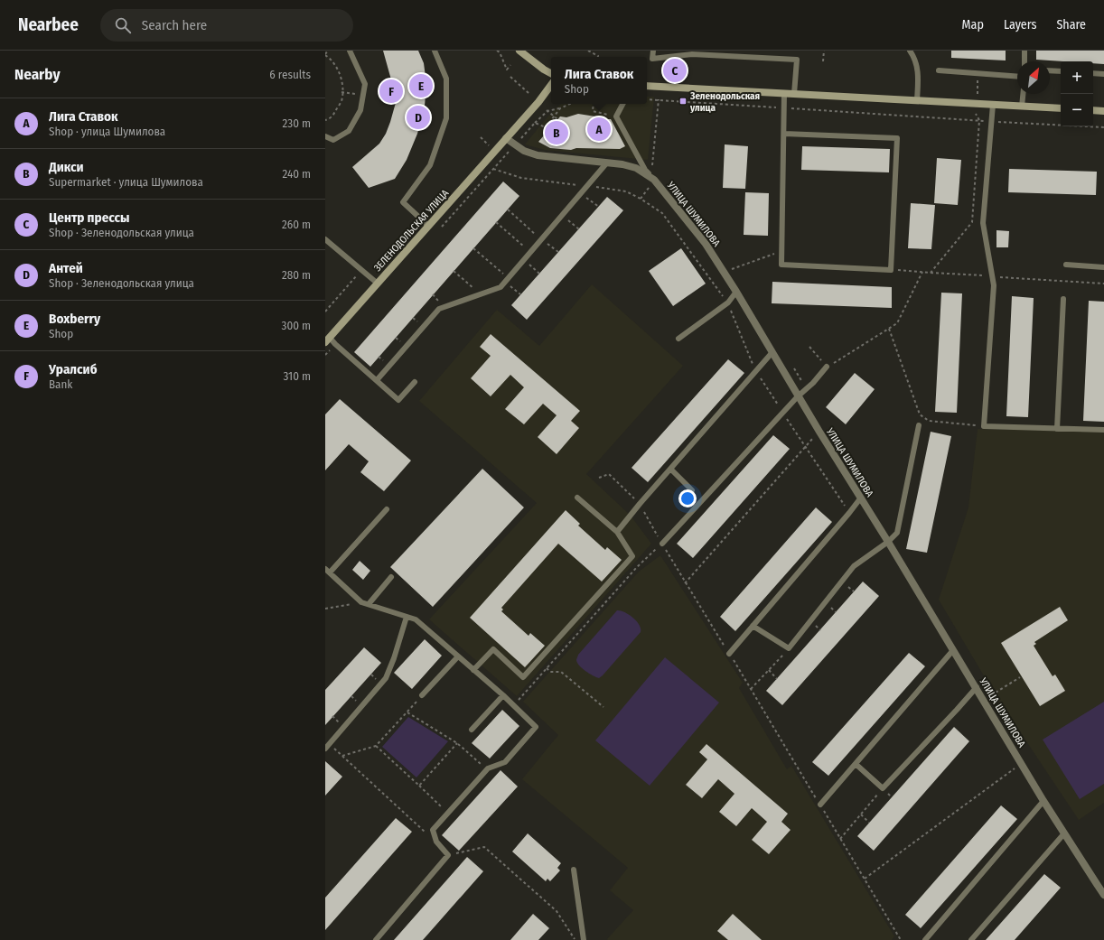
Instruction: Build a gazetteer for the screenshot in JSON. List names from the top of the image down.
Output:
{
  "streets": {
    "street": ["УЛИЦА ШУМИЛОВА", "ЗЕЛЕНОДОЛЬСКАЯ УЛИЦА"]
  },
  "crossings": [
    ["УЛИЦА ШУМИЛОВА", "ЗЕЛЕНОДОЛЬСКАЯ УЛИЦА"]
  ],
  "places": {
    "transit": ["Зеленодольская улица"]
  },
  "north": "top right",
  "page": {
    "header": "Nearbee",
    "search": "Search here",
    "nav": ["Map", "Layers", "Share"],
    "heading": ["Nearby", "6 results"],
    "popup": ["Лига Ставок", "Shop"],
    "pins": [
      "C",
      "E",
      "F",
      "D",
      "A",
      "B"
    ],
    "map_buttons": ["+", "−"],
    "list": [
      {
        "mark": "A",
        "name": "Лига Ставок",
        "note": "Shop · улица Шумилова",
        "value": "230 m"
      },
      {
        "mark": "B",
        "name": "Дикси",
        "note": "Supermarket · улица Шумилова",
        "value": "240 m"
      },
      {
        "mark": "C",
        "name": "Центр прессы",
        "note": "Shop · Зеленодольская улица",
        "value": "260 m"
      },
      {
        "mark": "D",
        "name": "Антей",
        "note": "Shop · Зеленодольская улица",
        "value": "280 m"
      },
      {
        "mark": "E",
        "name": "Boxberry",
        "note": "Shop",
        "value": "300 m"
      },
      {
        "mark": "F",
        "name": "Уралсиб",
        "note": "Bank",
        "value": "310 m"
      }
    ]
  }
}
